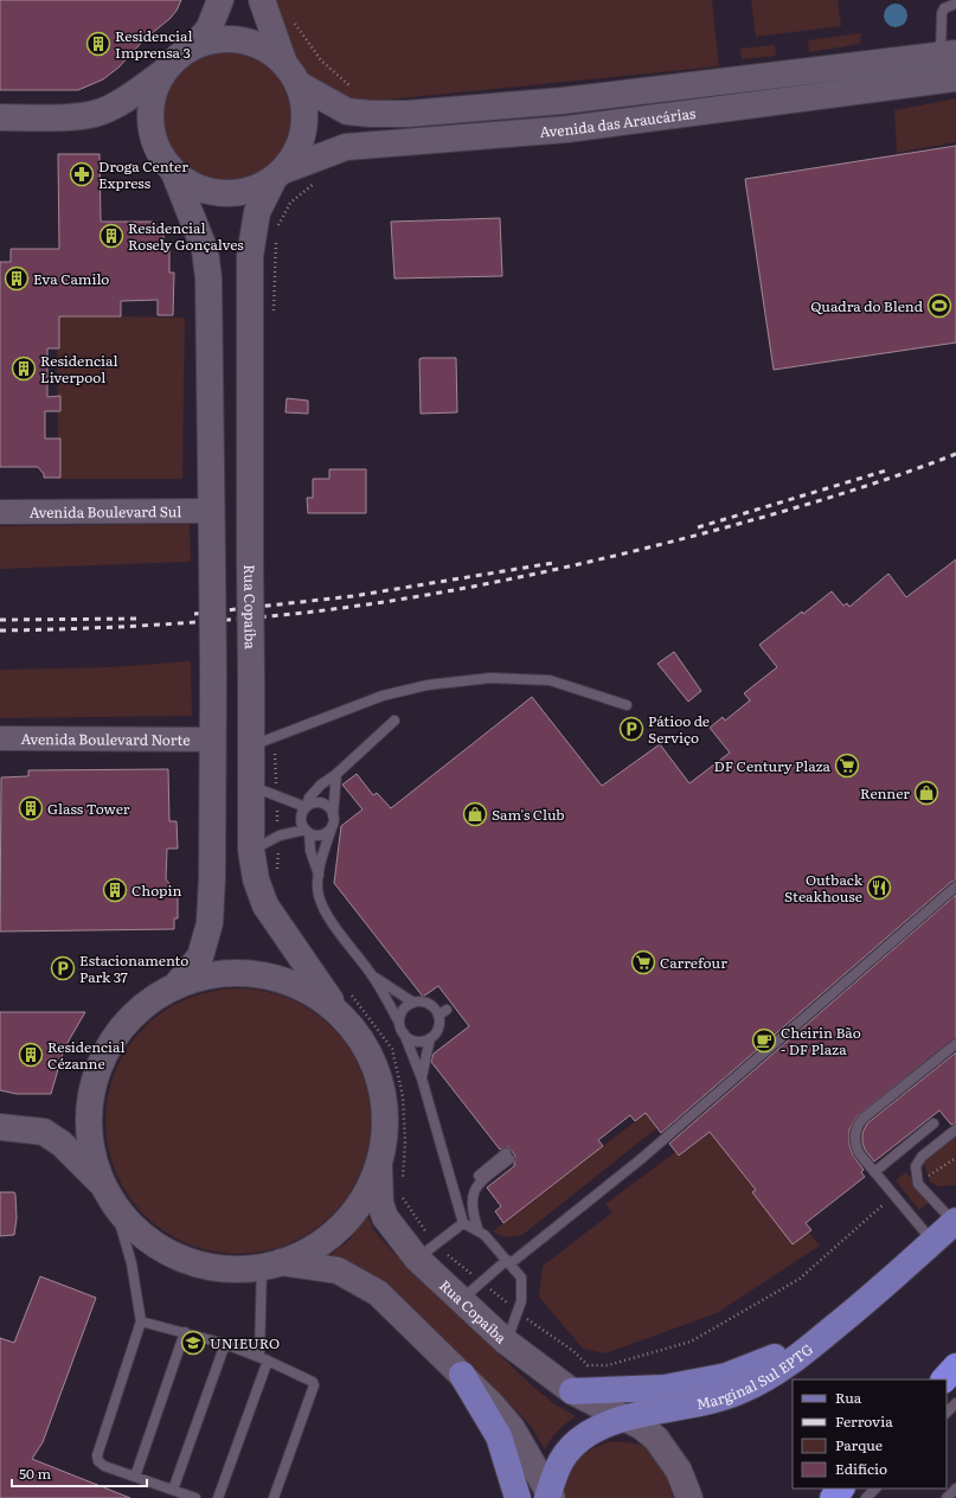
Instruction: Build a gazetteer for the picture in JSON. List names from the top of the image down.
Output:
{
  "streets": {
    "main road": ["Avenida das Araucárias", "Rua Copaíba", "Marginal Sul EPTG"],
    "street": ["Avenida Boulevard Sul", "Avenida Boulevard Norte"]
  },
  "crossings": [
    ["Avenida das Araucárias", "Rua Copaíba"],
    ["Rua Copaíba", "Marginal Sul EPTG"]
  ],
  "places": {
    "building": [
      "Residencial Imprensa 3",
      "Residencial Rosely Gonçalves",
      "Eva Camilo",
      "Residencial Liverpool",
      "Glass Tower",
      "Chopin",
      "Residencial Cézanne"
    ],
    "pharmacy": ["Droga Center Express"],
    "sports": ["Quadra do Blend"],
    "parking": ["Pátioo de Serviço", "Estacionamento Park 37"],
    "supermarket": ["DF Century Plaza", "Carrefour"],
    "shop": ["Renner", "Sam's Club"],
    "restaurant": ["Outback Steakhouse"],
    "cafe": ["Cheirin Bão - DF Plaza"],
    "school or university": ["UNIEURO"]
  },
  "legend": [
    "Rua",
    "Ferrovia",
    "Parque",
    "Edifício"
  ],
  "scale_bar": "50 m"
}
